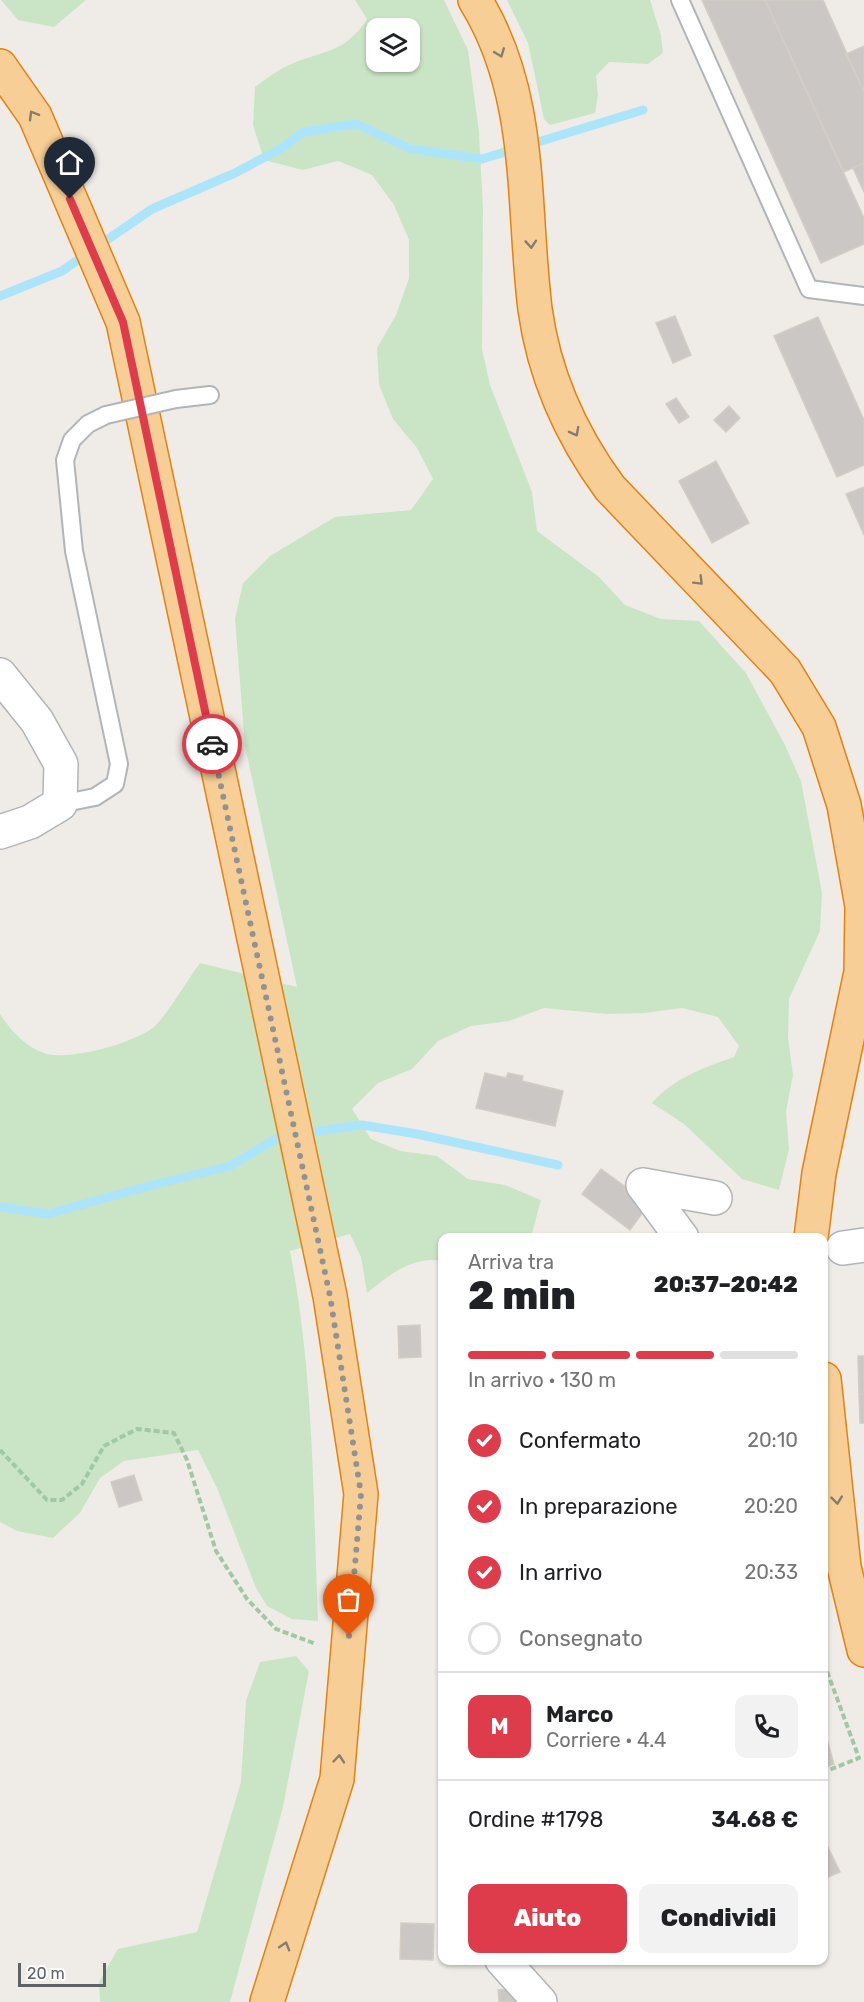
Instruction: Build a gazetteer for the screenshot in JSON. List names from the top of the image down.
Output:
{
  "scale_bar": "20 m",
  "page": {
    "heading": ["2 min", "Arriva tra", "20:37–20:42"],
    "panel": [
      "Marco",
      "Corriere · 4.4",
      "Ordine #1798",
      "34.68 €"
    ],
    "bar": "In arrivo · 130 m",
    "list": [
      ["Confermato", "20:10"],
      ["In preparazione", "20:20"],
      ["In arrivo", "20:33"],
      "Consegnato"
    ],
    "round": "M",
    "buttons": ["Aiuto", "Condividi"],
    "scale": "20 m"
  }
}
